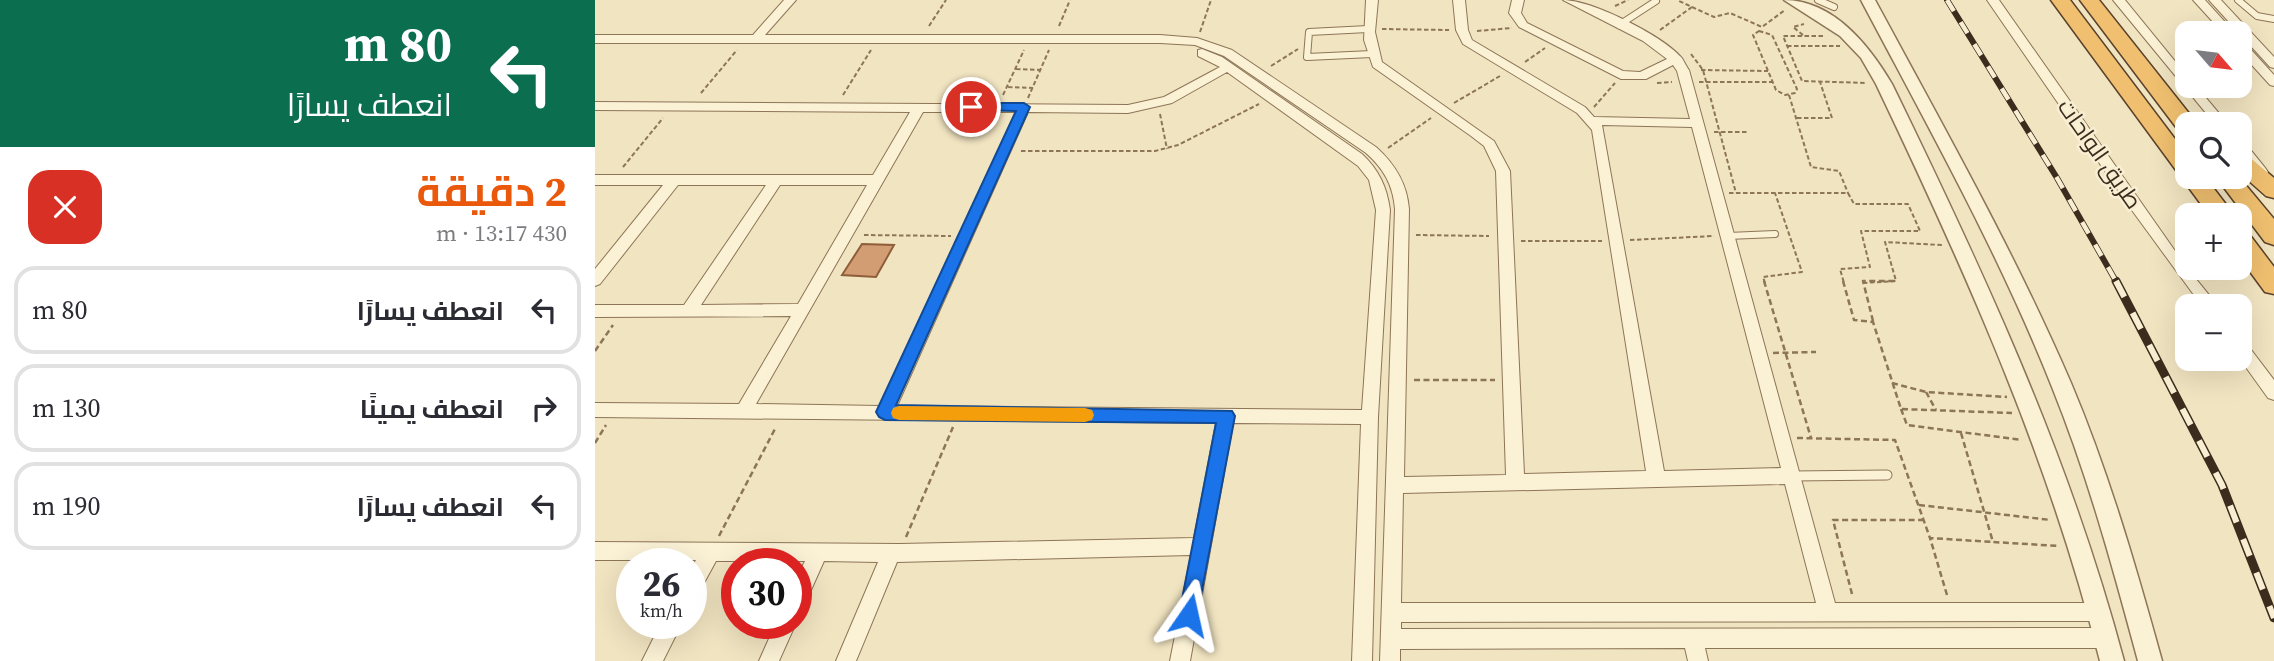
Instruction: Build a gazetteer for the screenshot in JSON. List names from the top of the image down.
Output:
{
  "streets": {
    "street": ["طريق الواحات"]
  },
  "north": "bottom right",
  "page": {
    "turn": ["80 m", "انعطف يسارًا"],
    "map_buttons": ["+", "−"],
    "heading": ["2 دقيقة", "430 m · 13:17"],
    "list": [
      {
        "name": "انعطف يسارًا",
        "value": "80 m"
      },
      {
        "name": "انعطف يمينًا",
        "value": "130 m"
      },
      {
        "name": "انعطف يسارًا",
        "value": "190 m"
      }
    ],
    "speed": "26 km/h",
    "limit": "30"
  }
}
